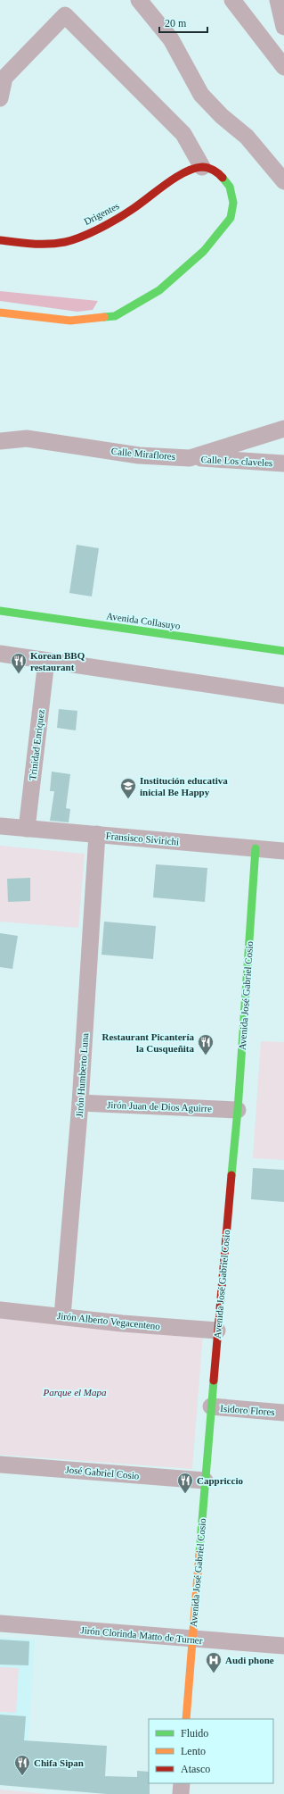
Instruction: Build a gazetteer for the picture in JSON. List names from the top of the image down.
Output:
{
  "streets": {
    "street": [
      "Drigentes",
      "Calle Miraflores",
      "Calle Los claveles",
      "Avenida Collasuyo",
      "Trinidad Enriquez",
      "Fransisco Sivirichi",
      "Avenida José Gabriel Cosio",
      "Jirón Humberto Luna",
      "Jirón Juan de Dios Aguirre",
      "Jirón Alberto Vegacenteno",
      "Isidoro Flores",
      "José Gabriel Cosio",
      "Jirón Clorinda Matto de Turner"
    ]
  },
  "crossings": [
    ["Calle Miraflores", "Calle Los claveles"],
    ["Trinidad Enriquez", "Fransisco Sivirichi"],
    ["Fransisco Sivirichi", "Avenida José Gabriel Cosio"],
    ["Fransisco Sivirichi", "Jirón Humberto Luna"],
    ["Avenida José Gabriel Cosio", "Jirón Juan de Dios Aguirre"],
    ["Avenida José Gabriel Cosio", "Jirón Alberto Vegacenteno"],
    ["Avenida José Gabriel Cosio", "Isidoro Flores"],
    ["Avenida José Gabriel Cosio", "José Gabriel Cosio"],
    ["Avenida José Gabriel Cosio", "Jirón Clorinda Matto de Turner"],
    ["Jirón Humberto Luna", "Jirón Juan de Dios Aguirre"],
    ["Jirón Humberto Luna", "Jirón Alberto Vegacenteno"]
  ],
  "parks": ["Parque el Mapa"],
  "places": {
    "restaurant": [
      "Korean BBQ restaurant",
      "Restaurant Picantería la Cusqueñita",
      "Cappriccio",
      "Chifa Sipan"
    ],
    "school or university": ["Institución educativa inicial Be Happy"],
    "hospital": ["Audi phone"]
  },
  "legend": ["Fluido", "Lento", "Atasco"],
  "scale_bar": "20 m"
}
